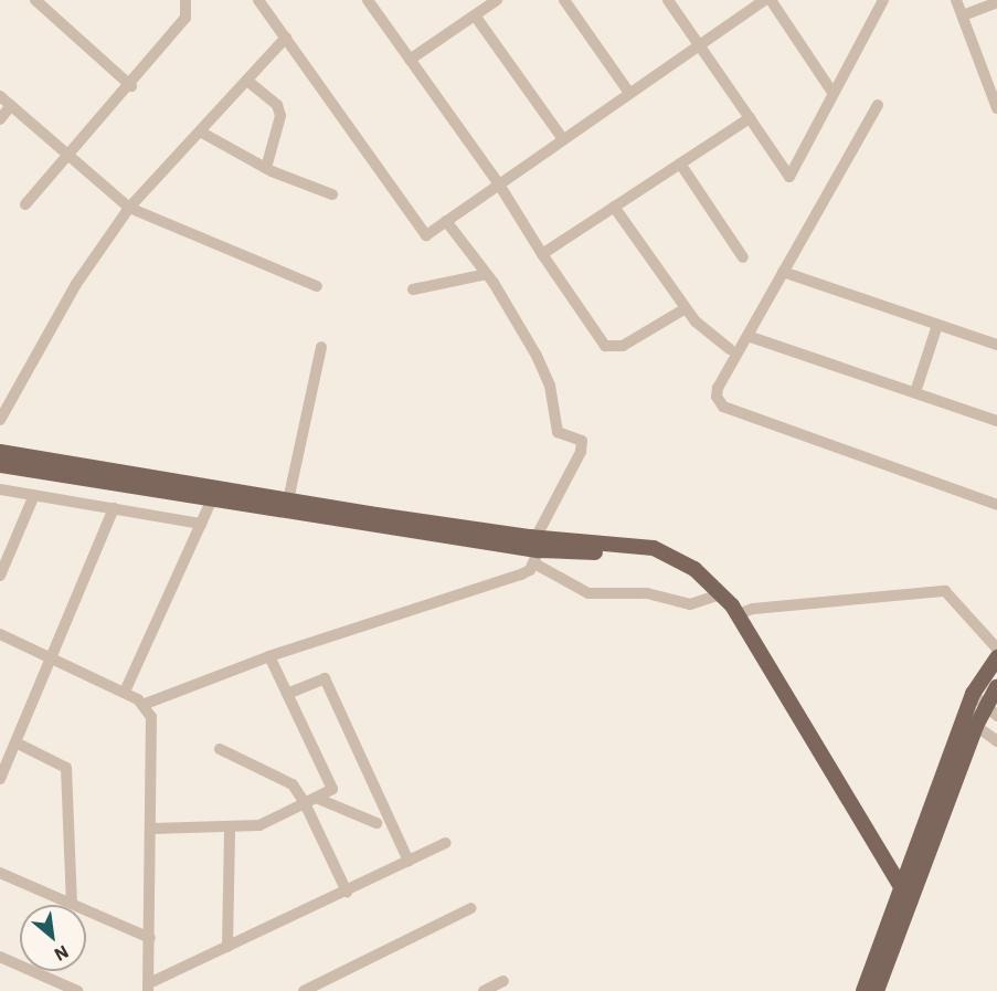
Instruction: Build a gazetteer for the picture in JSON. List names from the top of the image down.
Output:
{
  "north": "bottom right"
}
